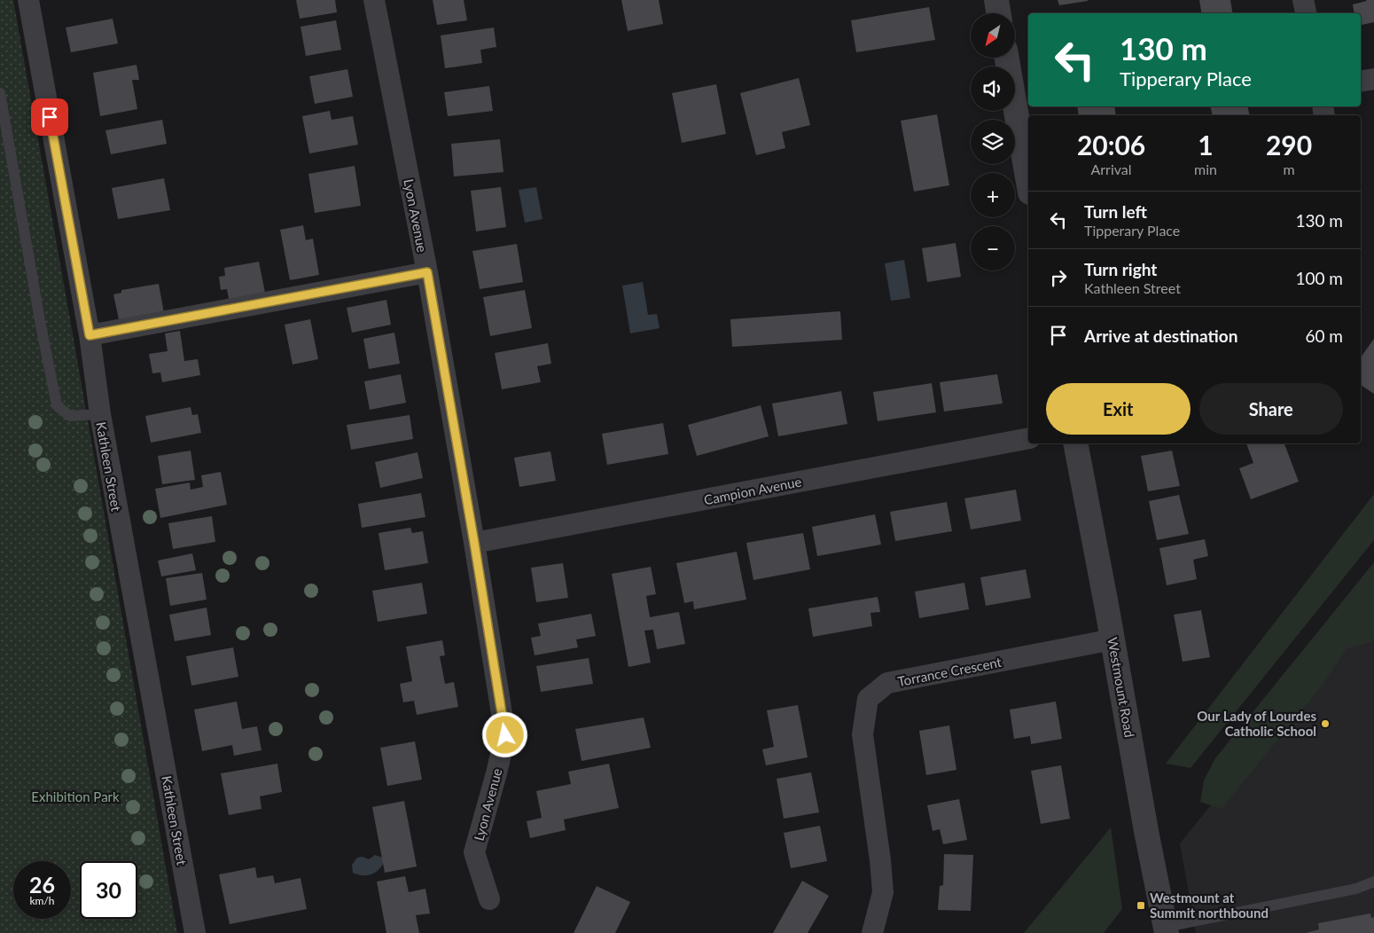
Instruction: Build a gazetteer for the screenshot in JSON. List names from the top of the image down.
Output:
{
  "streets": {
    "street": [
      "Lyon Avenue",
      "Kathleen Street",
      "Campion Avenue",
      "Torrance Crescent",
      "Westmount Road"
    ]
  },
  "crossings": [
    ["Lyon Avenue", "Campion Avenue"],
    ["Torrance Crescent", "Westmount Road"]
  ],
  "parks": ["Exhibition Park"],
  "places": {
    "other": ["Our Lady of Lourdes Catholic School"],
    "transit": ["Westmount at Summit northbound"]
  },
  "north": "bottom left",
  "page": {
    "map_buttons": ["+", "−"],
    "turn": ["130 m", "Tipperary Place"],
    "eta": [
      "20:06",
      "Arrival",
      "1",
      "min",
      "290",
      "m"
    ],
    "list": [
      {
        "name": "Turn left",
        "note": "Tipperary Place",
        "value": "130 m"
      },
      {
        "name": "Turn right",
        "note": "Kathleen Street",
        "value": "100 m"
      },
      {
        "name": "Arrive at destination",
        "value": "60 m"
      }
    ],
    "buttons": ["Exit", "Share"],
    "speed": "26 km/h",
    "limit": "30"
  }
}
